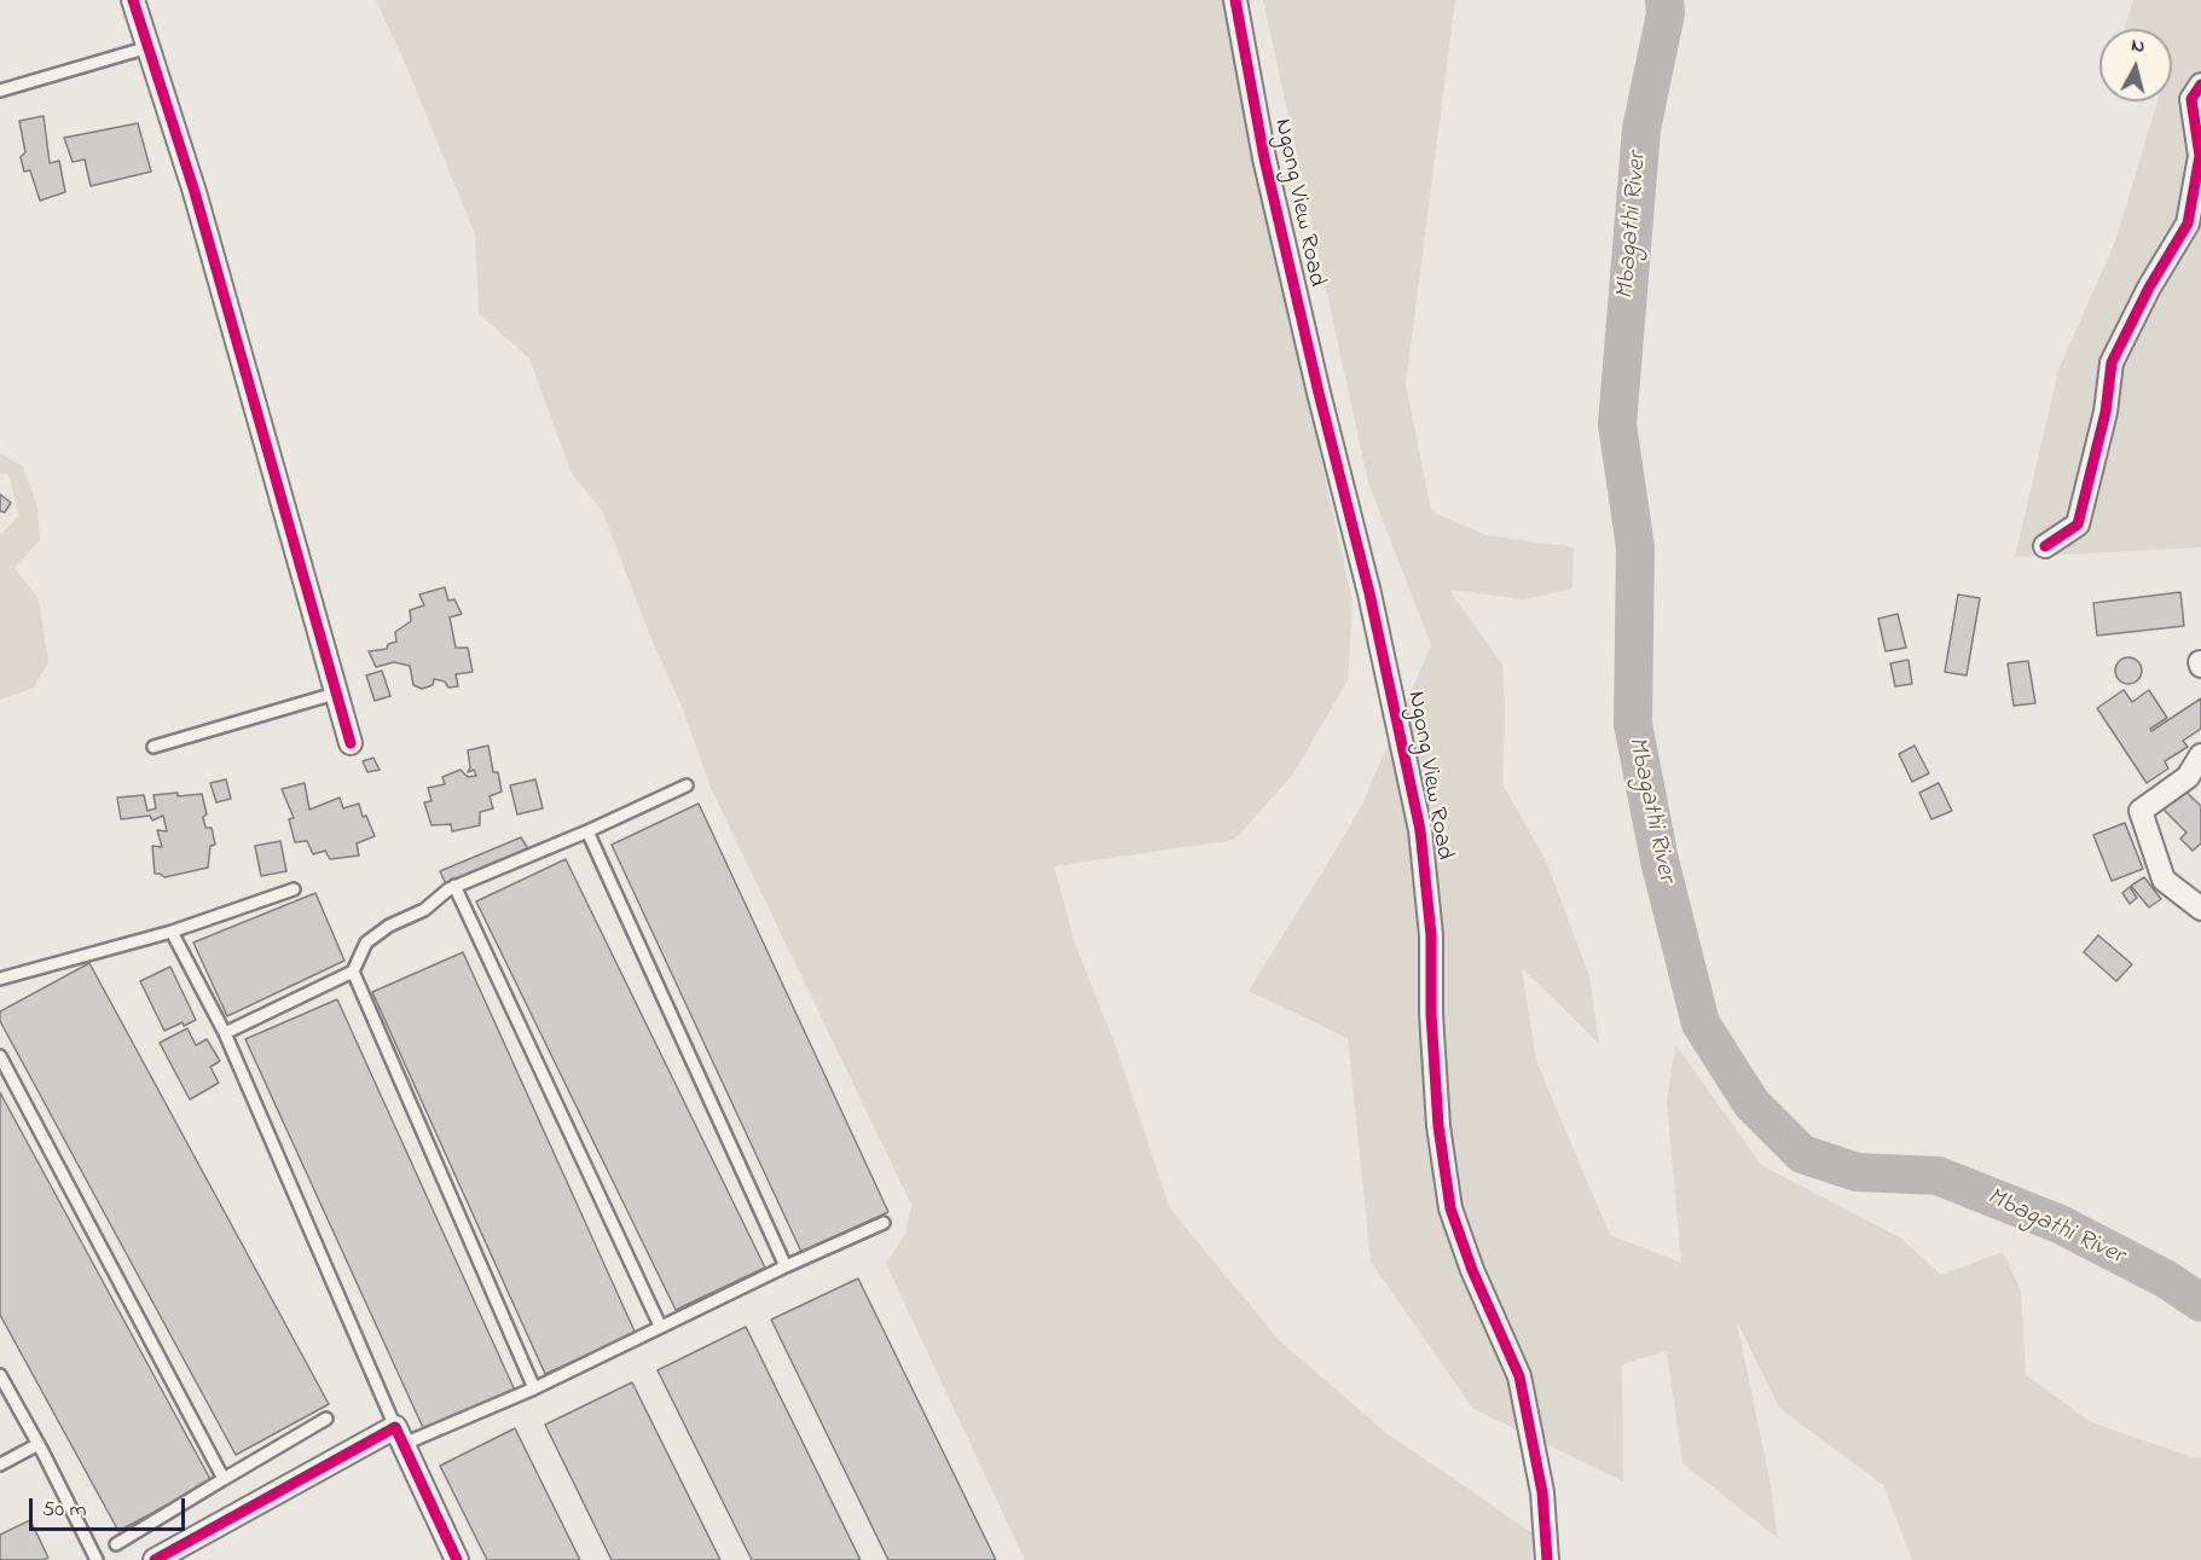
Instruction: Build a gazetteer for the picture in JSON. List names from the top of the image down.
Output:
{
  "streets": {
    "street": ["Ngong View Road"]
  },
  "water": ["Mbagathi River"],
  "scale_bar": "50 m",
  "north": "top"
}
